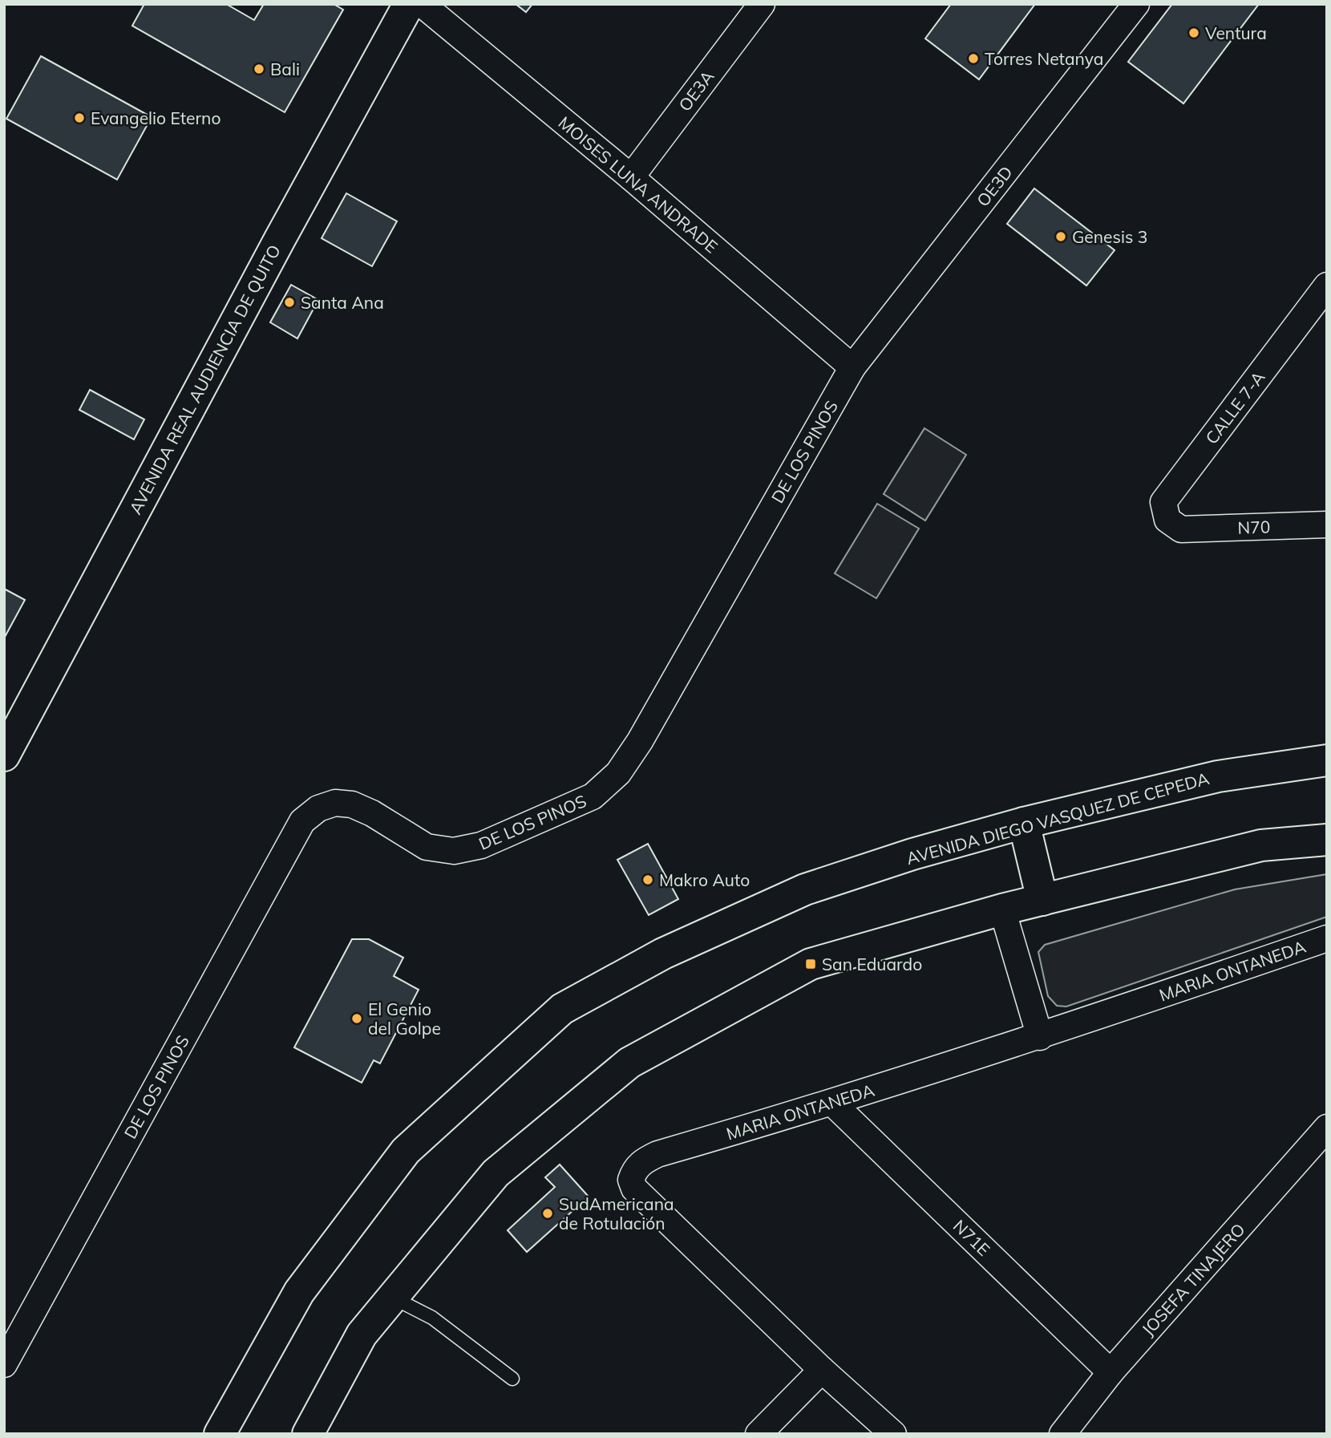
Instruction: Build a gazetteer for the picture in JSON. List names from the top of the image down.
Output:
{
  "streets": {
    "main road": ["AVENIDA REAL AUDIENCIA DE QUITO", "AVENIDA DIEGO VASQUEZ DE CEPEDA"],
    "street": [
      "OE3A",
      "MOISES LUNA ANDRADE",
      "OE3D",
      "CALLE 7-A",
      "DE LOS PINOS",
      "N70",
      "MARIA ONTANEDA",
      "N71E",
      "JOSEFA TINAJERO"
    ]
  },
  "crossings": [
    ["OE3A", "MOISES LUNA ANDRADE"],
    ["MOISES LUNA ANDRADE", "OE3D"],
    ["MOISES LUNA ANDRADE", "DE LOS PINOS"],
    ["OE3D", "DE LOS PINOS"],
    ["CALLE 7-A", "N70"],
    ["MARIA ONTANEDA", "N71E"],
    ["N71E", "JOSEFA TINAJERO"]
  ],
  "places": {
    "other": [
      "Ventura",
      "Torres Netanya",
      "Bali",
      "Evangelio Eterno",
      "Genesis 3",
      "Santa Ana",
      "Makro Auto",
      "El Genio del Golpe",
      "SudAmericana de Rotulación"
    ],
    "transit": ["San Eduardo"]
  }
}
